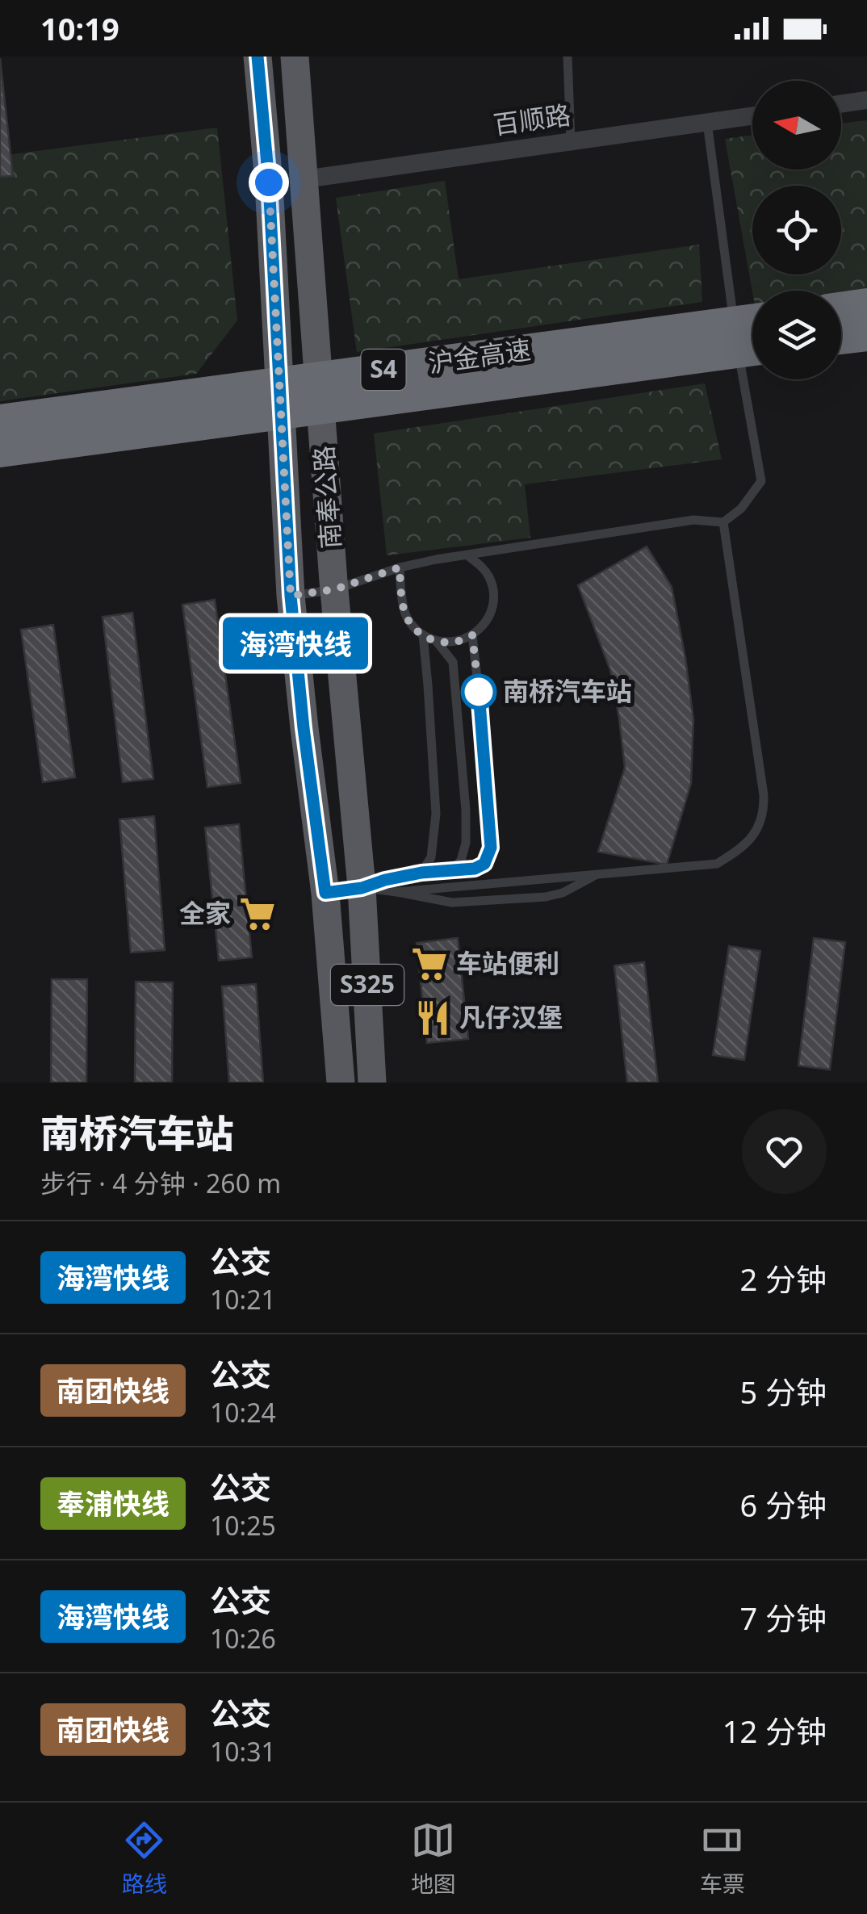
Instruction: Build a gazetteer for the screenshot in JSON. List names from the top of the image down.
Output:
{
  "streets": {
    "highway": ["沪金高速", "S4"],
    "main road": ["南奉公路", "S325"],
    "street": ["百顺路"]
  },
  "crossings": [
    ["百顺路", "南奉公路"]
  ],
  "places": {
    "other": ["南桥汽车站"],
    "supermarket": ["全家", "车站便利"],
    "restaurant": ["凡仔汉堡"]
  },
  "lines": ["bus line 海湾快线"],
  "north": "left",
  "page": {
    "status": "10:19",
    "on_map": "海湾快线",
    "heading": ["南桥汽车站", "步行 · 4 分钟 · 260 m"],
    "list": [
      {
        "mark": "海湾快线",
        "name": "公交",
        "note": "10:21",
        "value": "2 分钟"
      },
      {
        "mark": "南团快线",
        "name": "公交",
        "note": "10:24",
        "value": "5 分钟"
      },
      {
        "mark": "奉浦快线",
        "name": "公交",
        "note": "10:25",
        "value": "6 分钟"
      },
      {
        "mark": "海湾快线",
        "name": "公交",
        "note": "10:26",
        "value": "7 分钟"
      },
      {
        "mark": "南团快线",
        "name": "公交",
        "note": "10:31",
        "value": "12 分钟"
      }
    ],
    "tabs": ["路线", "地图", "车票"]
  }
}
